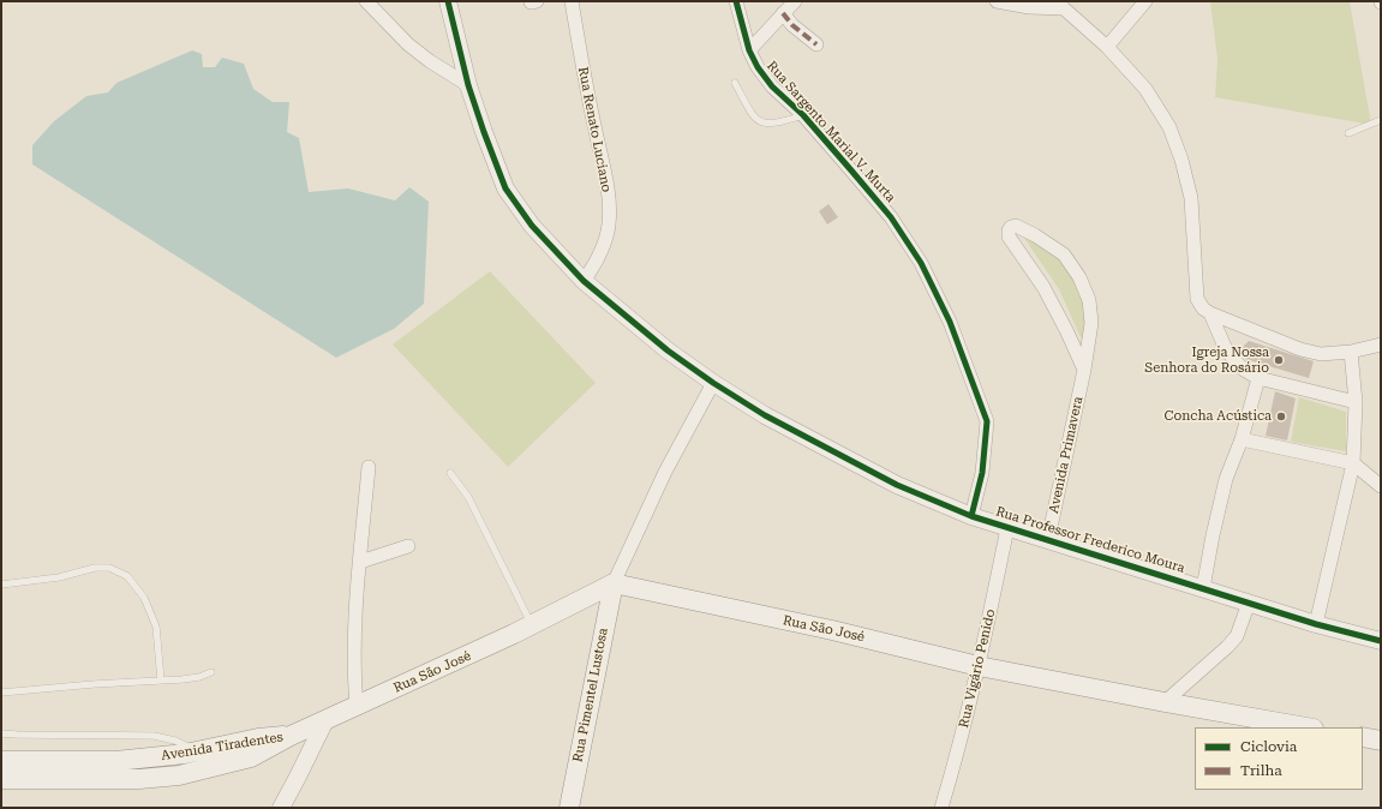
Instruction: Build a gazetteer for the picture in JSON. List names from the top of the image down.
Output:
{
  "streets": {
    "main road": ["Rua São José", "Rua Pimentel Lustosa", "Avenida Tiradentes"],
    "street": [
      "Rua Renato Luciano",
      "Rua Sargento Marial V. Murta",
      "Avenida Primavera",
      "Rua Professor Frederico Moura",
      "Rua Vigário Penido"
    ]
  },
  "crossings": [
    ["Rua Renato Luciano", "Rua Professor Frederico Moura"],
    ["Rua Sargento Marial V. Murta", "Rua Professor Frederico Moura"],
    ["Avenida Primavera", "Rua Professor Frederico Moura"],
    ["Rua Professor Frederico Moura", "Rua Vigário Penido"],
    ["Rua São José", "Rua Vigário Penido"],
    ["Rua São José", "Rua Pimentel Lustosa"],
    ["Rua São José", "Avenida Tiradentes"]
  ],
  "places": ["Igreja Nossa Senhora do Rosário", "Concha Acústica"],
  "legend": ["Ciclovia", "Trilha"]
}
